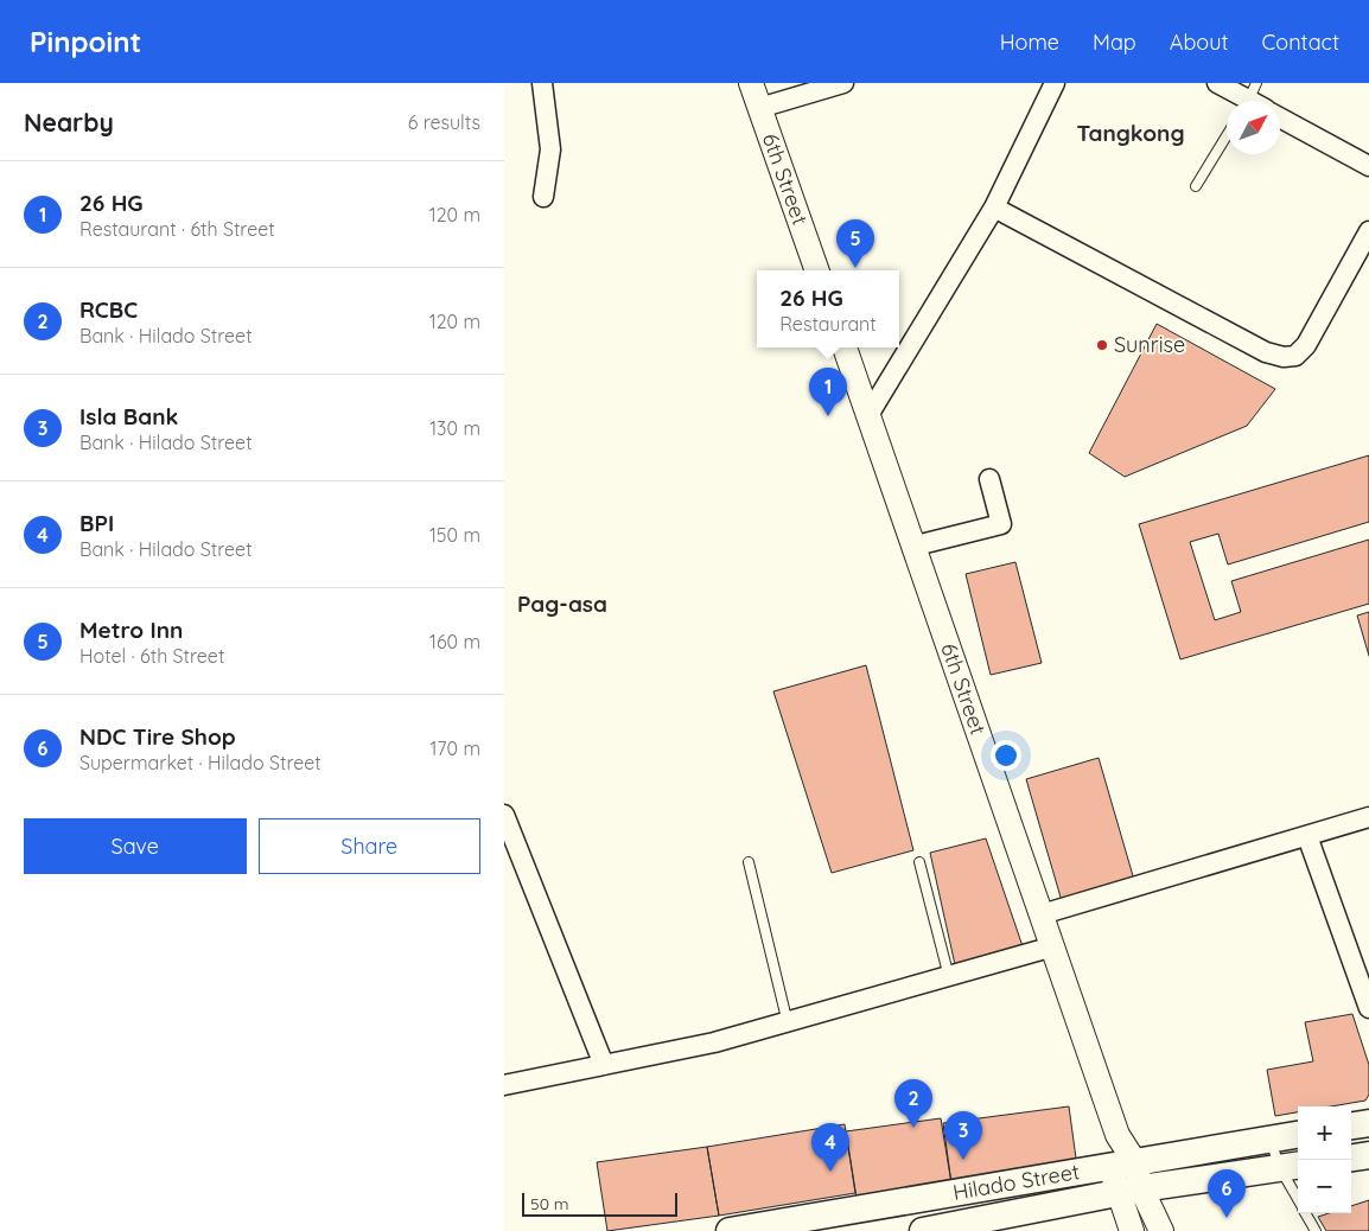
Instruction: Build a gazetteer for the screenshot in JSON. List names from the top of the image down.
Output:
{
  "streets": {
    "main road": ["Hilado Street"],
    "street": ["6th Street"]
  },
  "crossings": [
    ["6th Street", "Hilado Street"]
  ],
  "districts": ["Tangkong", "Pag-asa"],
  "places": ["Sunrise"],
  "scale_bar": "50 m",
  "north": "top right",
  "page": {
    "header": "Pinpoint",
    "nav": [
      "Home",
      "Map",
      "About",
      "Contact"
    ],
    "heading": ["Nearby", "6 results"],
    "list": [
      {
        "mark": "1",
        "name": "26 HG",
        "note": "Restaurant · 6th Street",
        "value": "120 m"
      },
      {
        "mark": "2",
        "name": "RCBC",
        "note": "Bank · Hilado Street",
        "value": "120 m"
      },
      {
        "mark": "3",
        "name": "Isla Bank",
        "note": "Bank · Hilado Street",
        "value": "130 m"
      },
      {
        "mark": "4",
        "name": "BPI",
        "note": "Bank · Hilado Street",
        "value": "150 m"
      },
      {
        "mark": "5",
        "name": "Metro Inn",
        "note": "Hotel · 6th Street",
        "value": "160 m"
      },
      {
        "mark": "6",
        "name": "NDC Tire Shop",
        "note": "Supermarket · Hilado Street",
        "value": "170 m"
      }
    ],
    "pins": [
      "5",
      "1",
      "2",
      "3",
      "4",
      "6"
    ],
    "popup": ["26 HG", "Restaurant"],
    "buttons": ["Save", "Share"],
    "map_buttons": ["+", "−"],
    "scale": "50 m"
  }
}
